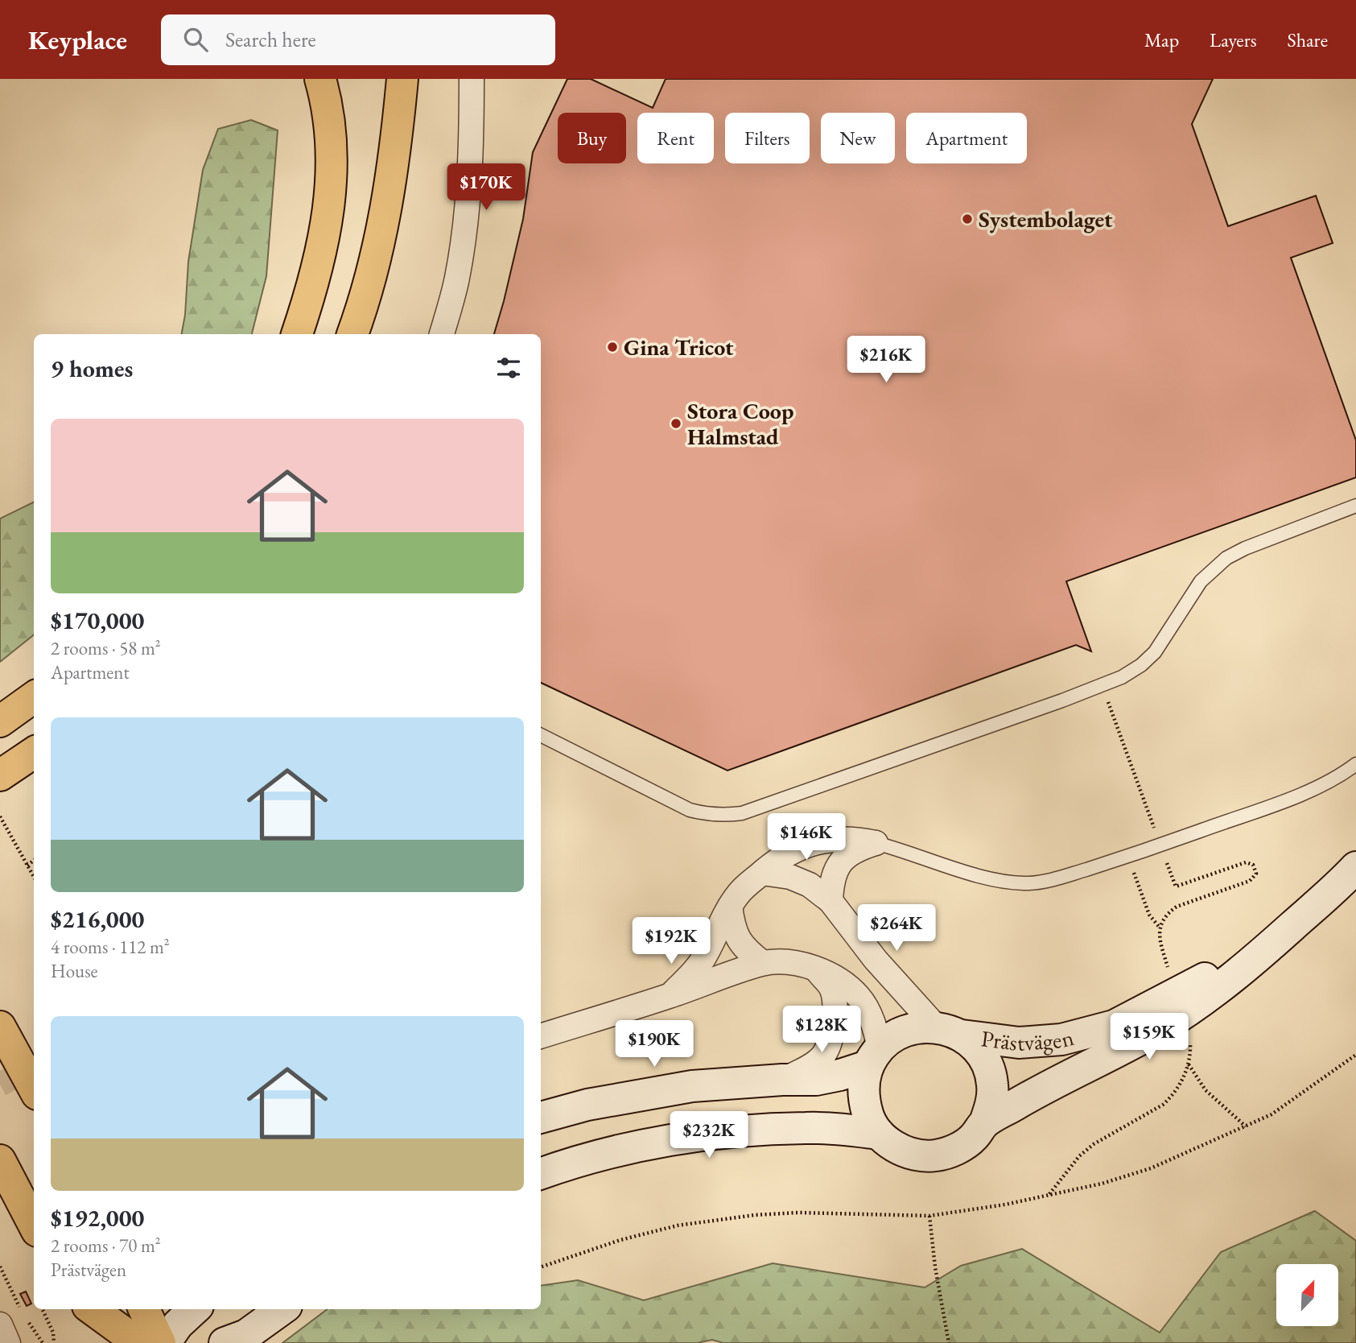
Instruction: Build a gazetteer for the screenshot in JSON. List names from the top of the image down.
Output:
{
  "streets": {
    "street": ["Prästvägen"]
  },
  "places": ["Systembolaget", "Gina Tricot", "Stora Coop Halmstad"],
  "north": "top right",
  "page": {
    "header": "Keyplace",
    "search": "Search here",
    "nav": ["Map", "Layers", "Share"],
    "chip": [
      "Buy",
      "Rent",
      "Filters",
      "New",
      "Apartment"
    ],
    "price": [
      "$170K",
      "$216K",
      "$146K",
      "$264K",
      "$192K",
      "$128K",
      "$159K",
      "$190K",
      "$232K"
    ],
    "heading": "9 homes",
    "list": [
      {
        "name": "$170,000",
        "note": "2 rooms · 58 m² · Apartment"
      },
      {
        "name": "$216,000",
        "note": "4 rooms · 112 m² · House"
      },
      {
        "name": "$192,000",
        "note": "2 rooms · 70 m² · Prästvägen"
      }
    ]
  }
}
